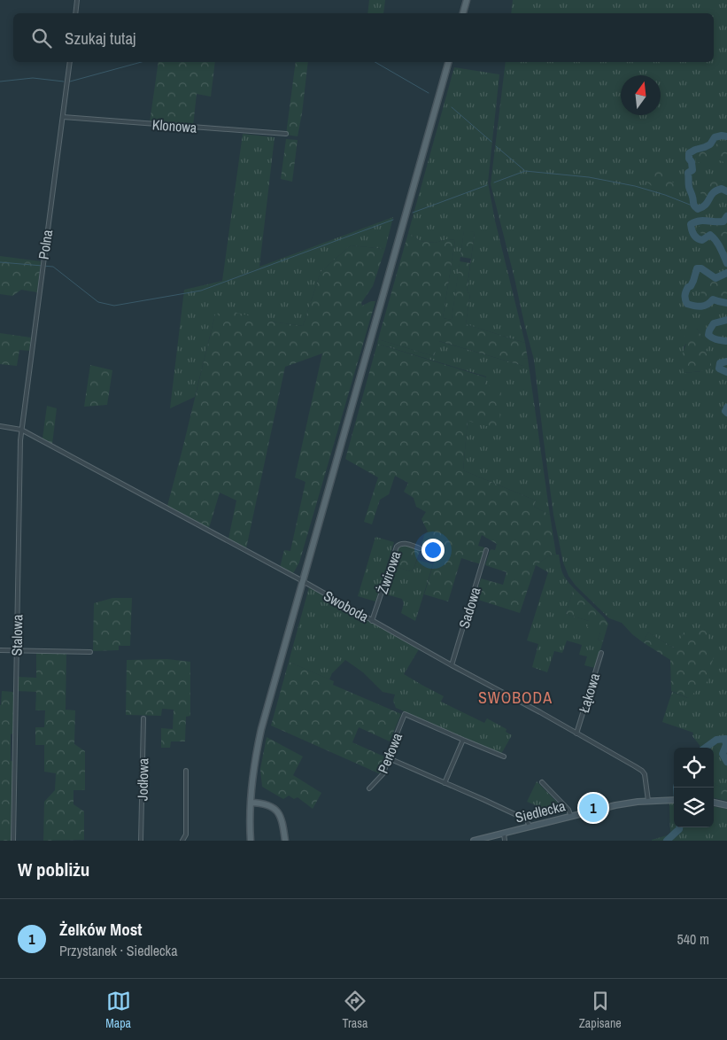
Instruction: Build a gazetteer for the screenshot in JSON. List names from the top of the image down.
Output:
{
  "streets": {
    "main road": ["Siedlecka"],
    "street": [
      "Klonowa",
      "Polna",
      "Żwirowa",
      "Swoboda",
      "Sadowa",
      "Stalowa",
      "Łąkowa",
      "Perłowa",
      "Jodłowa"
    ]
  },
  "crossings": [
    ["Klonowa", "Polna"],
    ["Polna", "Swoboda"],
    ["Polna", "Stalowa"],
    ["Żwirowa", "Swoboda"],
    ["Swoboda", "Sadowa"],
    ["Swoboda", "Stalowa"],
    ["Swoboda", "Łąkowa"],
    ["Swoboda", "Siedlecka"]
  ],
  "districts": ["SWOBODA"],
  "north": "top",
  "page": {
    "search": "Szukaj tutaj",
    "pins": "1",
    "heading": "W pobliżu",
    "list": [
      {
        "mark": "1",
        "name": "Żelków Most",
        "note": "Przystanek · Siedlecka",
        "value": "540 m"
      }
    ],
    "nav": ["Mapa", "Trasa", "Zapisane"]
  }
}
